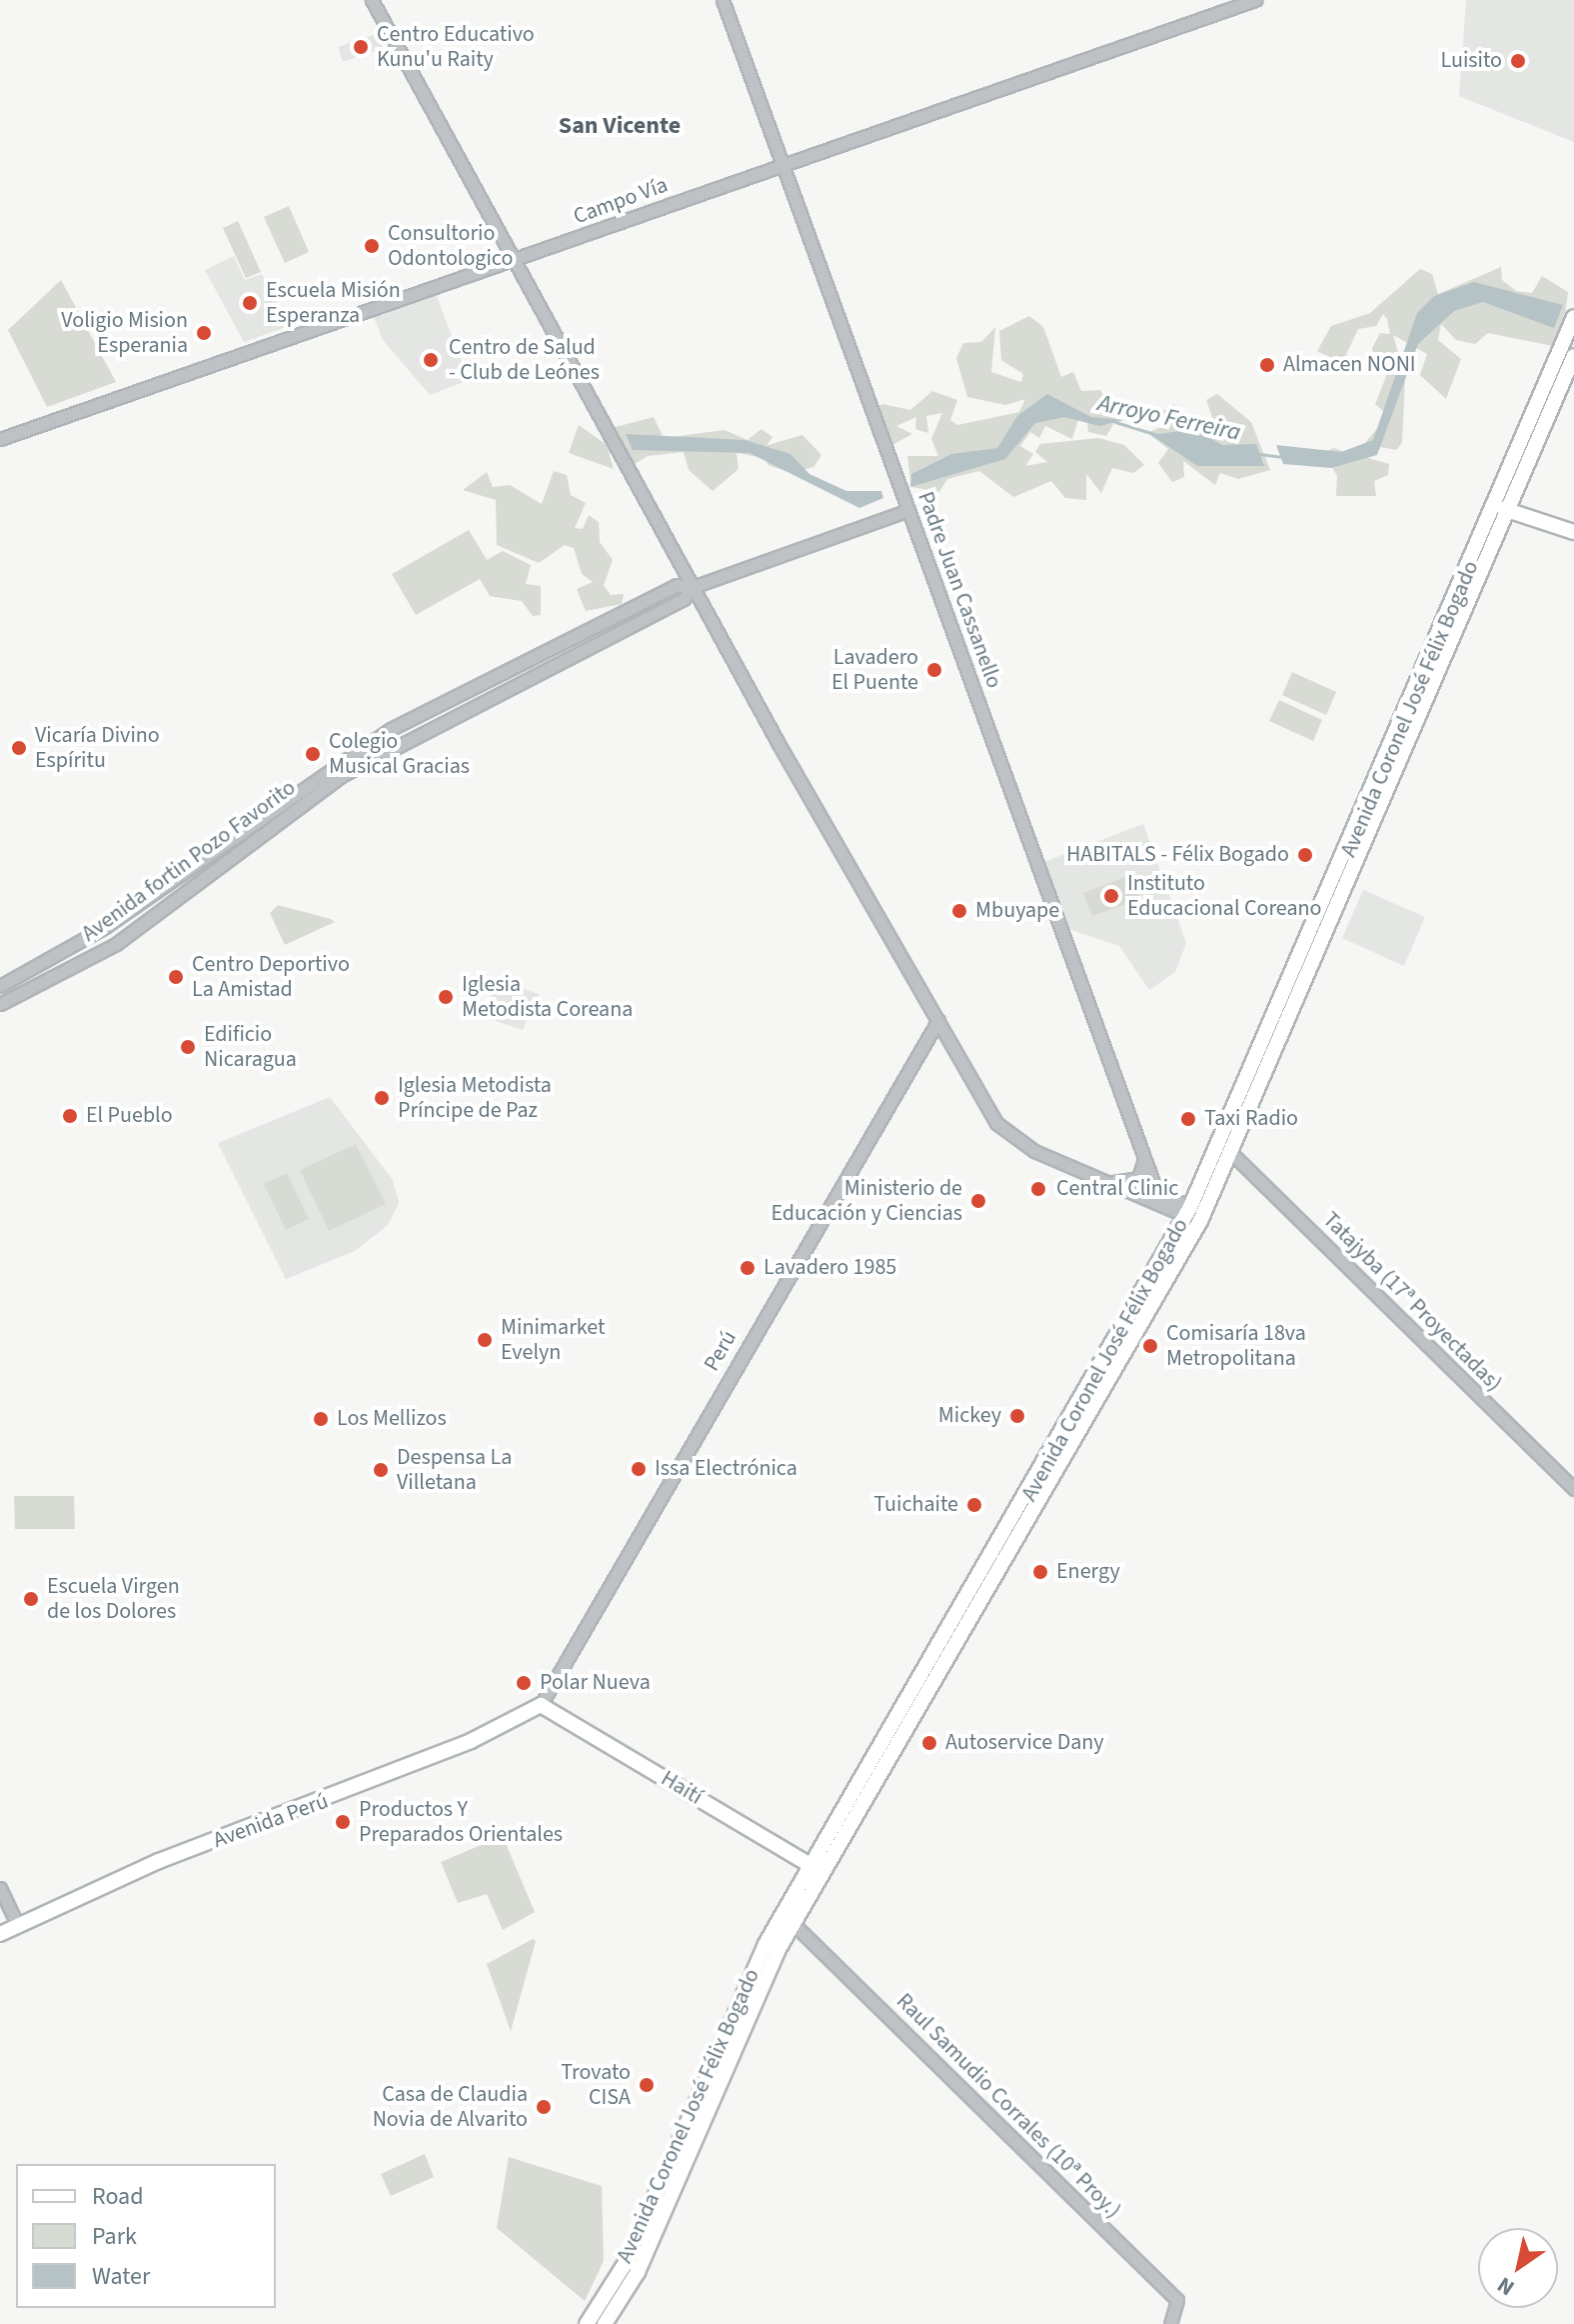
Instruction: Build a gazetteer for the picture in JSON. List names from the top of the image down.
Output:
{
  "streets": {
    "main road": ["Avenida Coronel José Félix Bogado", "Haití", "Avenida Perú"],
    "street": [
      "Campo Vía",
      "Padre Juan Cassanello",
      "Avenida fortin Pozo Favorito",
      "Tatajyba (17ª Proyectadas)",
      "Perú",
      "Raul Samudio Corrales (10ª Proy.)"
    ]
  },
  "crossings": [
    ["Campo Vía", "Padre Juan Cassanello"],
    ["Padre Juan Cassanello", "Avenida Coronel José Félix Bogado"],
    ["Padre Juan Cassanello", "Avenida fortin Pozo Favorito"],
    ["Avenida Coronel José Félix Bogado", "Tatajyba (17ª Proyectadas)"],
    ["Avenida Coronel José Félix Bogado", "Haití"],
    ["Avenida Coronel José Félix Bogado", "Raul Samudio Corrales (10ª Proy.)"],
    ["Perú", "Haití"],
    ["Perú", "Avenida Perú"],
    ["Haití", "Avenida Perú"]
  ],
  "districts": ["San Vicente"],
  "water": ["Arroyo Ferreira"],
  "places": [
    "Centro Educativo Kunu'u Raity",
    "Luisito",
    "Consultorio Odontologico",
    "Escuela Misión Esperanza",
    "Voligio Mision Esperania",
    "Centro de Salud - Club de Leónes",
    "Almacen NONI",
    "Lavadero El Puente",
    "Vicaría Divino Espíritu",
    "Colegio Musical Gracias",
    "HABITALS - Félix Bogado",
    "Instituto Educacional Coreano",
    "Mbuyape",
    "Centro Deportivo La Amistad",
    "Iglesia Metodista Coreana",
    "Edificio Nicaragua",
    "Iglesia Metodista Príncipe de Paz",
    "El Pueblo",
    "Taxi Radio",
    "Central Clinic",
    "Ministerio de Educación y Ciencias",
    "Lavadero 1985",
    "Minimarket Evelyn",
    "Comisaría 18va Metropolitana",
    "Mickey",
    "Los Mellizos",
    "Issa Electrónica",
    "Despensa La Villetana",
    "Tuichaite",
    "Energy",
    "Escuela Virgen de los Dolores",
    "Polar Nueva",
    "Autoservice Dany",
    "Productos Y Preparados Orientales",
    "Trovato CISA",
    "Casa de Claudia Novia de Alvarito"
  ],
  "legend": ["Road", "Park", "Water"],
  "north": "bottom left"
}
